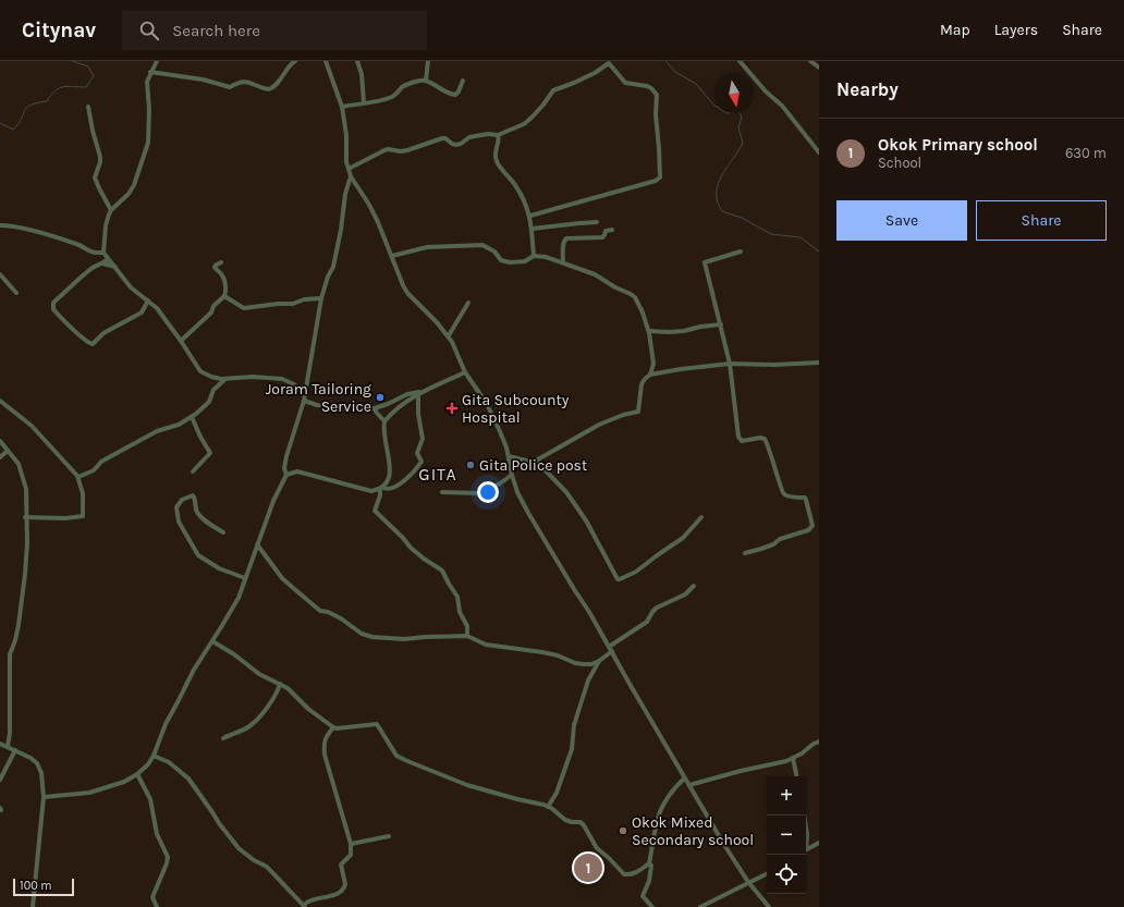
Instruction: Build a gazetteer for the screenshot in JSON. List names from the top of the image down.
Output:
{
  "districts": ["GITA"],
  "places": {
    "other": ["Joram Tailoring Service", "Gita Police post", "Okok Mixed Secondary school"],
    "health": ["Gita Subcounty Hospital"]
  },
  "scale_bar": "100 m",
  "north": "bottom",
  "page": {
    "header": "Citynav",
    "search": "Search here",
    "nav": ["Map", "Layers", "Share"],
    "heading": "Nearby",
    "list": [
      {
        "mark": "1",
        "name": "Okok Primary school",
        "note": "School",
        "value": "630 m"
      }
    ],
    "buttons": ["Save", "Share"],
    "map_buttons": ["+", "−"],
    "pins": "1",
    "scale": "100 m"
  }
}
